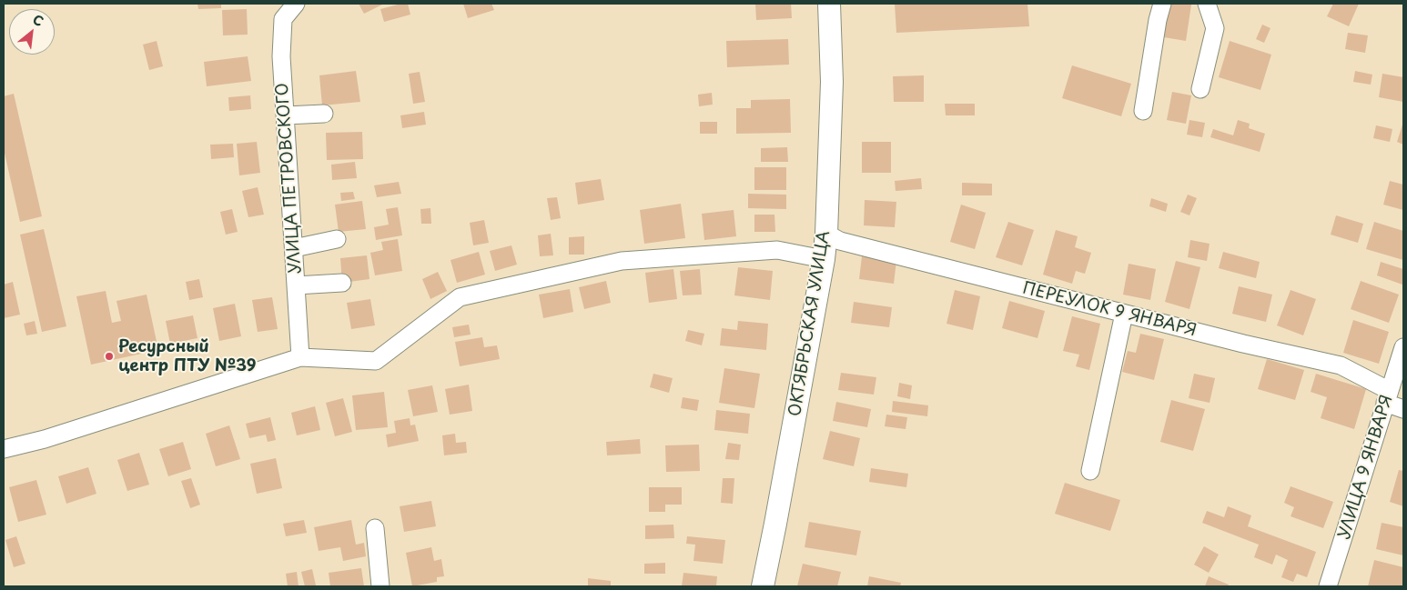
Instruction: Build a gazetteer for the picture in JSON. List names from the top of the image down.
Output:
{
  "streets": {
    "main road": ["ОКТЯБРЬСКАЯ УЛИЦА"],
    "street": ["УЛИЦА ПЕТРОВСКОГО", "ПЕРЕУЛОК 9 ЯНВАРЯ", "УЛИЦА 9 ЯНВАРЯ"]
  },
  "crossings": [
    ["ПЕРЕУЛОК 9 ЯНВАРЯ", "ОКТЯБРЬСКАЯ УЛИЦА"],
    ["ПЕРЕУЛОК 9 ЯНВАРЯ", "УЛИЦА 9 ЯНВАРЯ"]
  ],
  "places": ["Ресурсный центр ПТУ №39"],
  "north": "top right"
}
